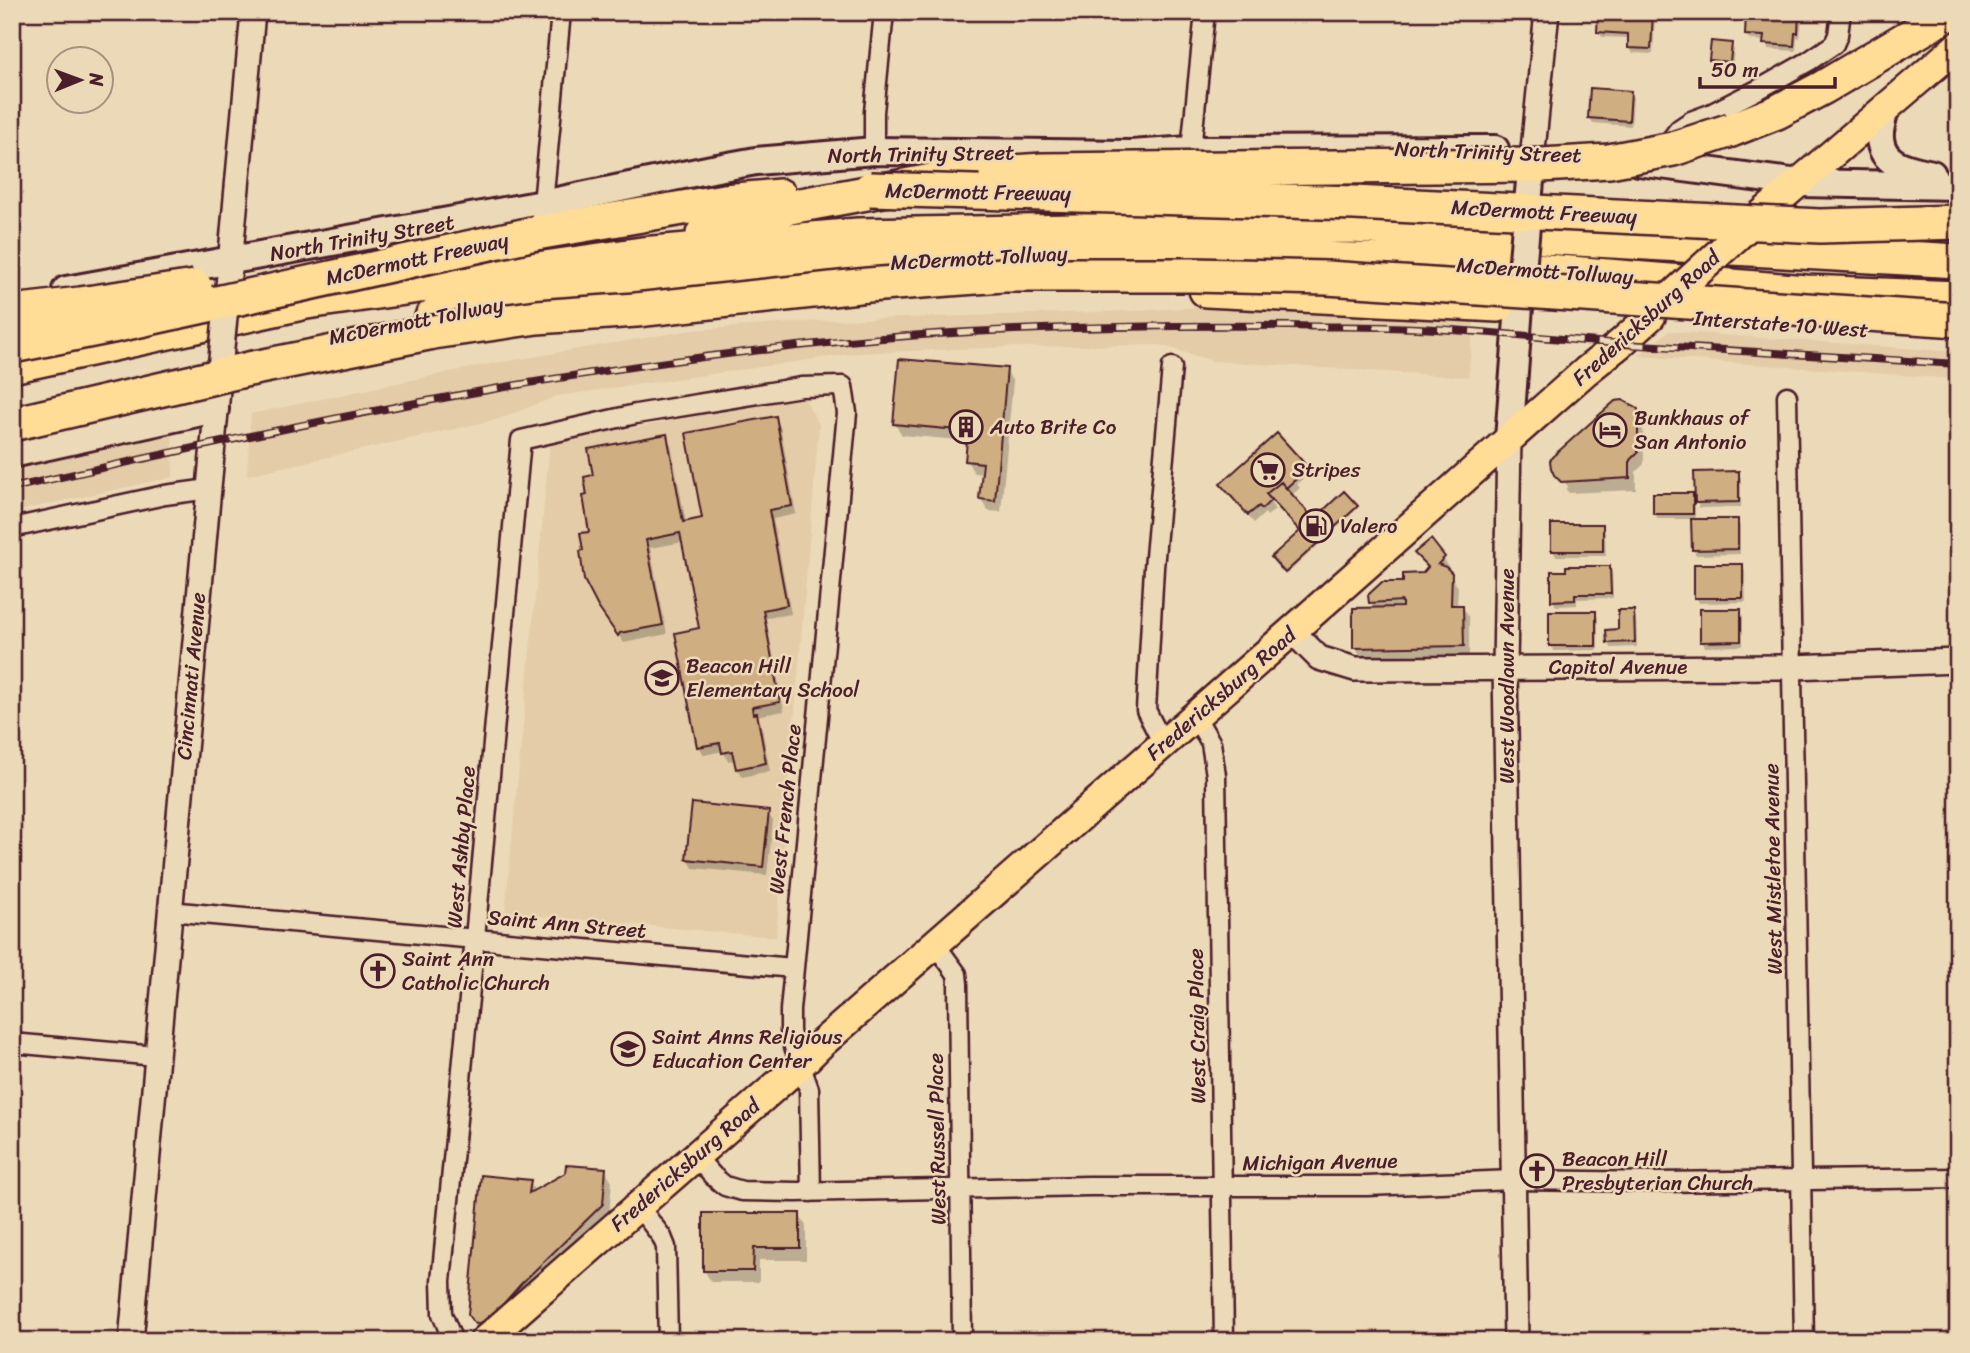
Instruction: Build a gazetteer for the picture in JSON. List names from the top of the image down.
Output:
{
  "streets": {
    "highway": ["McDermott Freeway", "McDermott Tollway"],
    "main road": [
      "North Trinity Street",
      "Fredericksburg Road",
      "Interstate 10 West",
      "West Woodlawn Avenue"
    ],
    "street": [
      "Capitol Avenue",
      "Cincinnati Avenue",
      "West French Place",
      "West Ashby Place",
      "West Mistletoe Avenue",
      "Saint Ann Street",
      "West Craig Place",
      "West Russell Place",
      "Michigan Avenue"
    ]
  },
  "crossings": [
    ["North Trinity Street", "McDermott Freeway"],
    ["North Trinity Street", "Fredericksburg Road"],
    ["North Trinity Street", "Cincinnati Avenue"],
    ["North Trinity Street", "West Woodlawn Avenue"],
    ["Fredericksburg Road", "Interstate 10 West"],
    ["Fredericksburg Road", "Capitol Avenue"],
    ["Fredericksburg Road", "West Woodlawn Avenue"],
    ["Fredericksburg Road", "West French Place"],
    ["Fredericksburg Road", "West Craig Place"],
    ["Fredericksburg Road", "West Russell Place"],
    ["Fredericksburg Road", "Michigan Avenue"],
    ["Interstate 10 West", "West Woodlawn Avenue"],
    ["Capitol Avenue", "West Woodlawn Avenue"],
    ["Capitol Avenue", "West Mistletoe Avenue"],
    ["Cincinnati Avenue", "Saint Ann Street"],
    ["West Woodlawn Avenue", "Michigan Avenue"],
    ["West French Place", "West Ashby Place"],
    ["West French Place", "Saint Ann Street"],
    ["West French Place", "Michigan Avenue"],
    ["West Ashby Place", "Saint Ann Street"],
    ["West Mistletoe Avenue", "Michigan Avenue"],
    ["West Craig Place", "Michigan Avenue"],
    ["West Russell Place", "Michigan Avenue"]
  ],
  "places": {
    "building": ["Auto Brite Co"],
    "hotel": ["Bunkhaus of San Antonio"],
    "supermarket": ["Stripes"],
    "fuel station": ["Valero"],
    "school or university": ["Beacon Hill Elementary School", "Saint Anns Religious Education Center"],
    "church": ["Saint Ann Catholic Church", "Beacon Hill Presbyterian Church"]
  },
  "scale_bar": "50 m",
  "north": "right"
}
